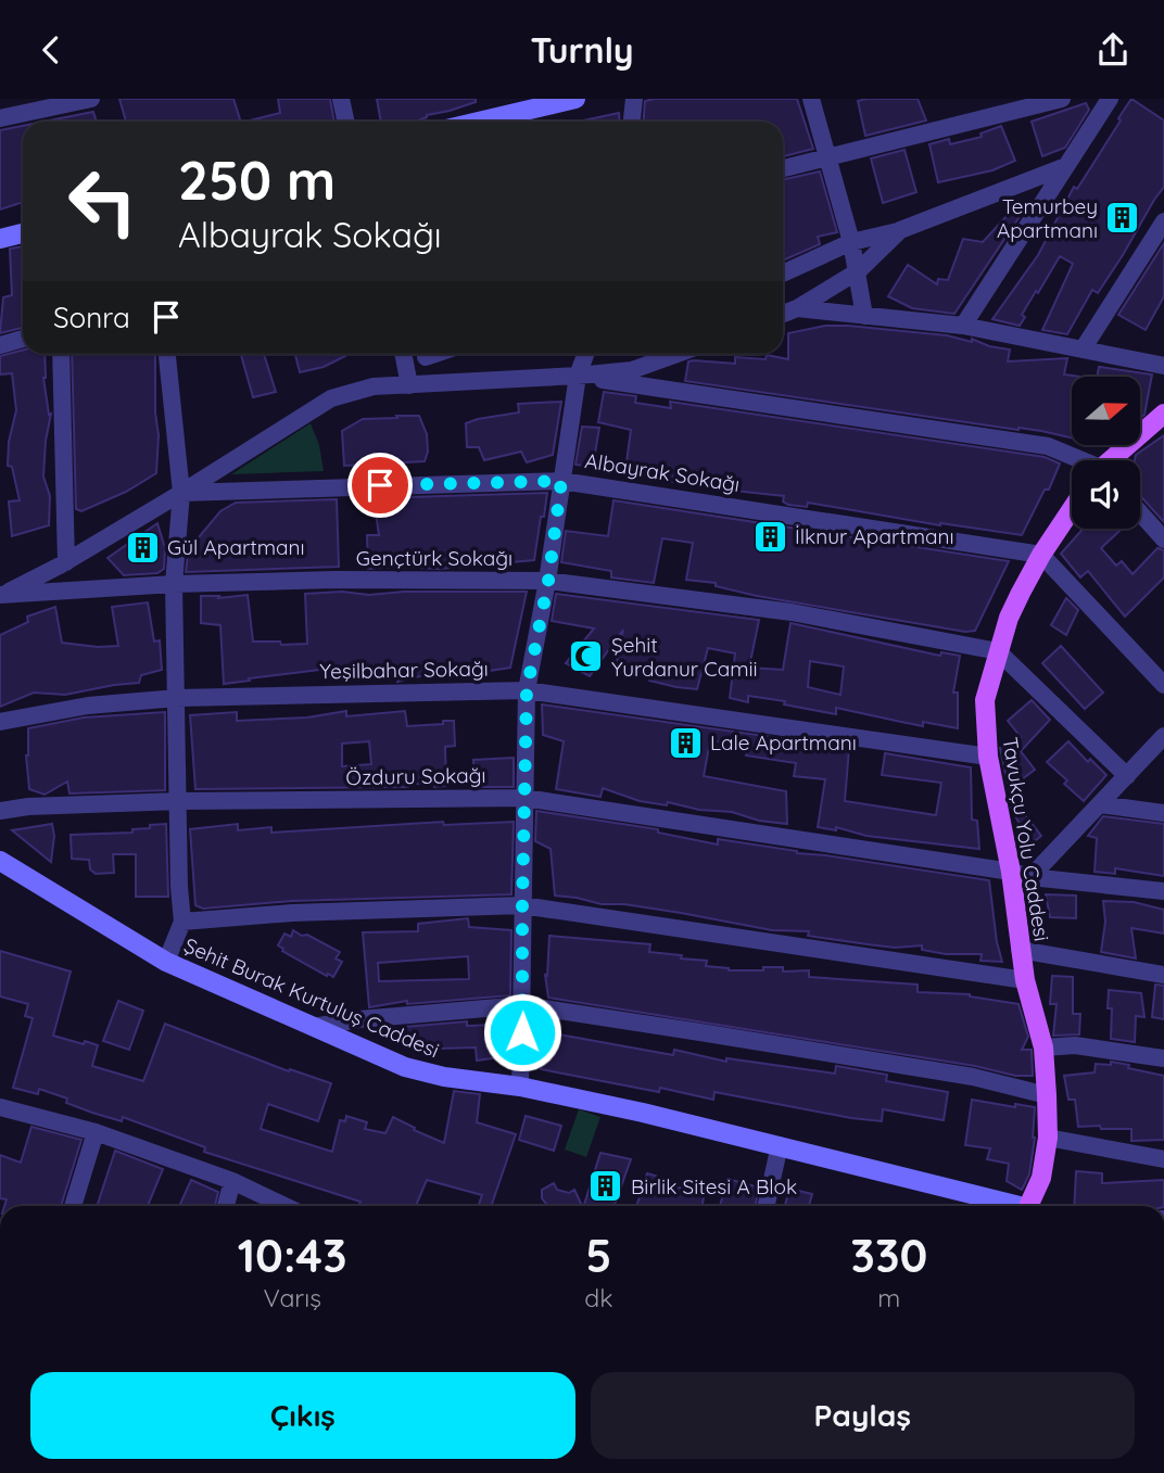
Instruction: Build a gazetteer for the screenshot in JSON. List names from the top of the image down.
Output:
{
  "streets": {
    "main road": ["Tavukçu Yolu Caddesi"],
    "street": [
      "Albayrak Sokağı",
      "Gençtürk Sokağı",
      "Yeşilbahar Sokağı",
      "Özduru Sokağı",
      "Şehit Burak Kurtuluş Caddesi"
    ]
  },
  "crossings": [
    ["Albayrak Sokağı", "Tavukçu Yolu Caddesi"],
    ["Gençtürk Sokağı", "Tavukçu Yolu Caddesi"],
    ["Yeşilbahar Sokağı", "Tavukçu Yolu Caddesi"],
    ["Özduru Sokağı", "Tavukçu Yolu Caddesi"]
  ],
  "places": {
    "building": [
      "Temurbey Apartmanı",
      "İlknur Apartmanı",
      "Gül Apartmanı",
      "Lale Apartmanı",
      "Birlik Sitesi A Blok"
    ],
    "mosque": ["Şehit Yurdanur Camii"]
  },
  "north": "right",
  "page": {
    "header": "Turnly",
    "turn": ["250 m", "Albayrak Sokağı"],
    "then": "Sonra",
    "eta": [
      "10:43",
      "Varış",
      "5",
      "dk",
      "330",
      "m"
    ],
    "buttons": ["Çıkış", "Paylaş"]
  }
}
